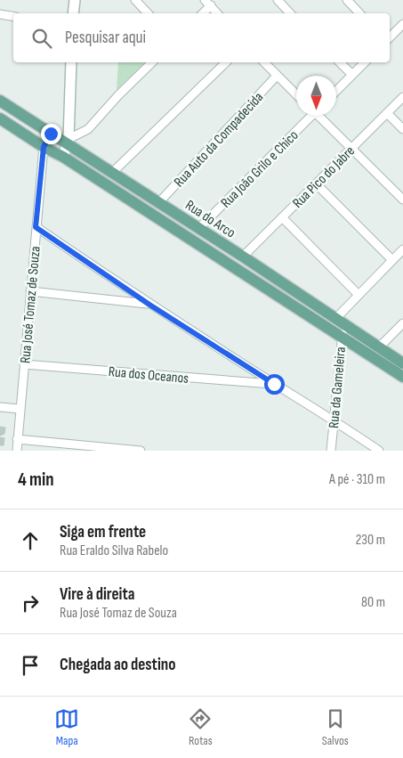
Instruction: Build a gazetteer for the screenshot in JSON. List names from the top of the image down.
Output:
{
  "streets": {
    "main road": ["Rua do Arco"],
    "street": [
      "Rua Auto da Compadecida",
      "Rua João Grilo e Chico",
      "Rua Pico do Jabre",
      "Rua José Tomaz de Souza",
      "Rua dos Oceanos",
      "Rua da Gameleira"
    ]
  },
  "crossings": [
    ["Rua Auto da Compadecida", "Rua do Arco"],
    ["Rua João Grilo e Chico", "Rua do Arco"],
    ["Rua Pico do Jabre", "Rua do Arco"],
    ["Rua do Arco", "Rua José Tomaz de Souza"],
    ["Rua do Arco", "Rua da Gameleira"],
    ["Rua José Tomaz de Souza", "Rua dos Oceanos"]
  ],
  "north": "bottom",
  "page": {
    "search": "Pesquisar aqui",
    "heading": ["4 min", "A pé · 310 m"],
    "list": [
      ["Siga em frente", "Rua Eraldo Silva Rabelo", "230 m"],
      ["Vire à direita", "Rua José Tomaz de Souza", "80 m"],
      "Chegada ao destino"
    ],
    "nav": ["Mapa", "Rotas", "Salvos"]
  }
}
